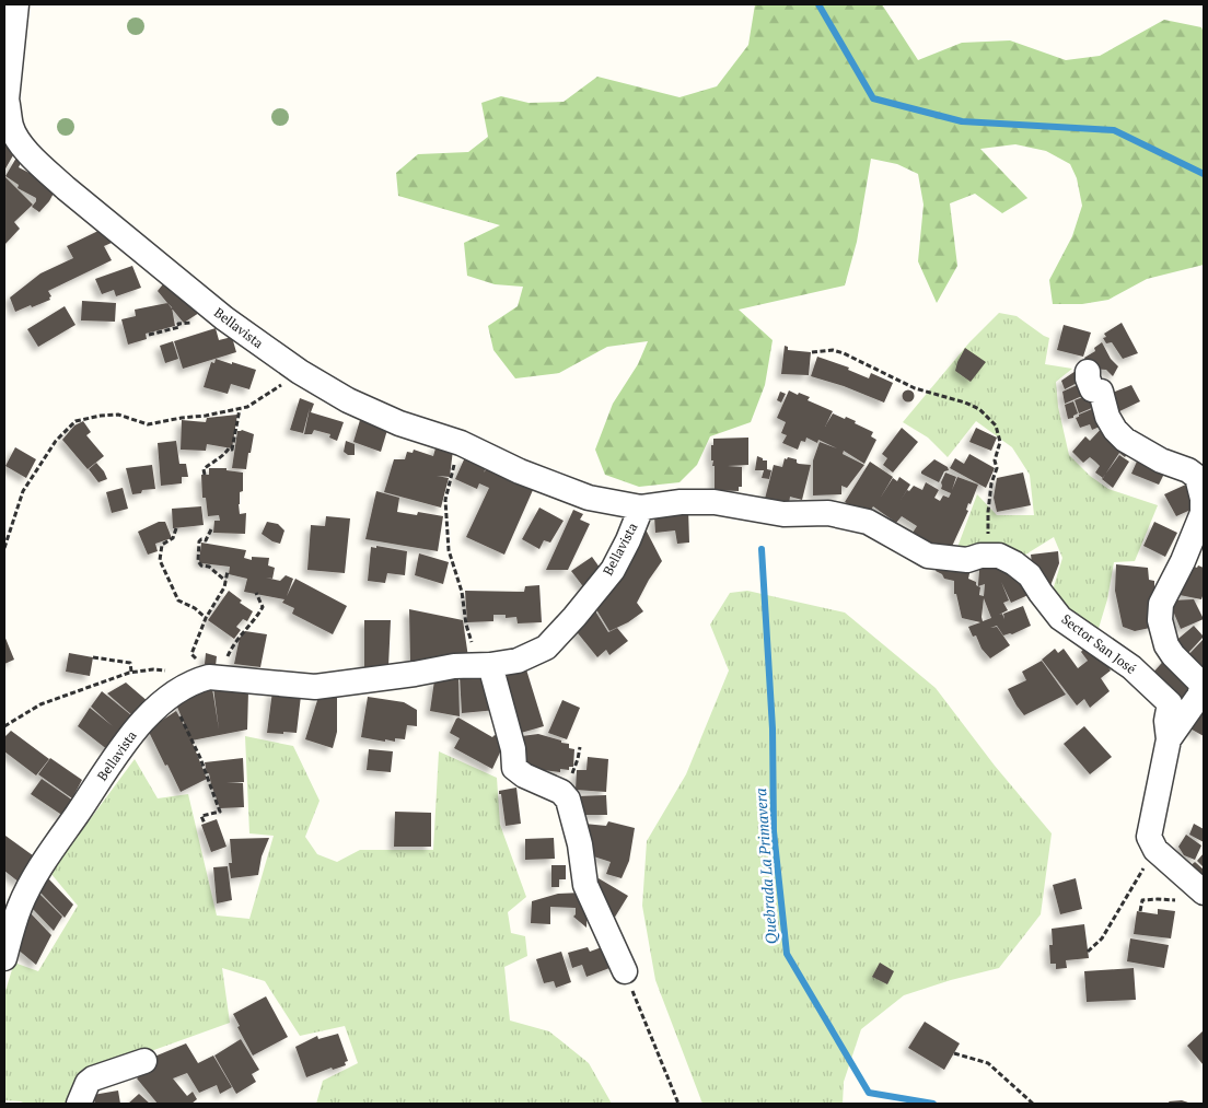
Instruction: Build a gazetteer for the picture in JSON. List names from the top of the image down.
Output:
{
  "streets": {
    "street": ["Bellavista", "Sector San José"]
  },
  "crossings": [
    ["Bellavista", "Sector San José"]
  ],
  "water": ["Quebrada La Primavera"]
}
